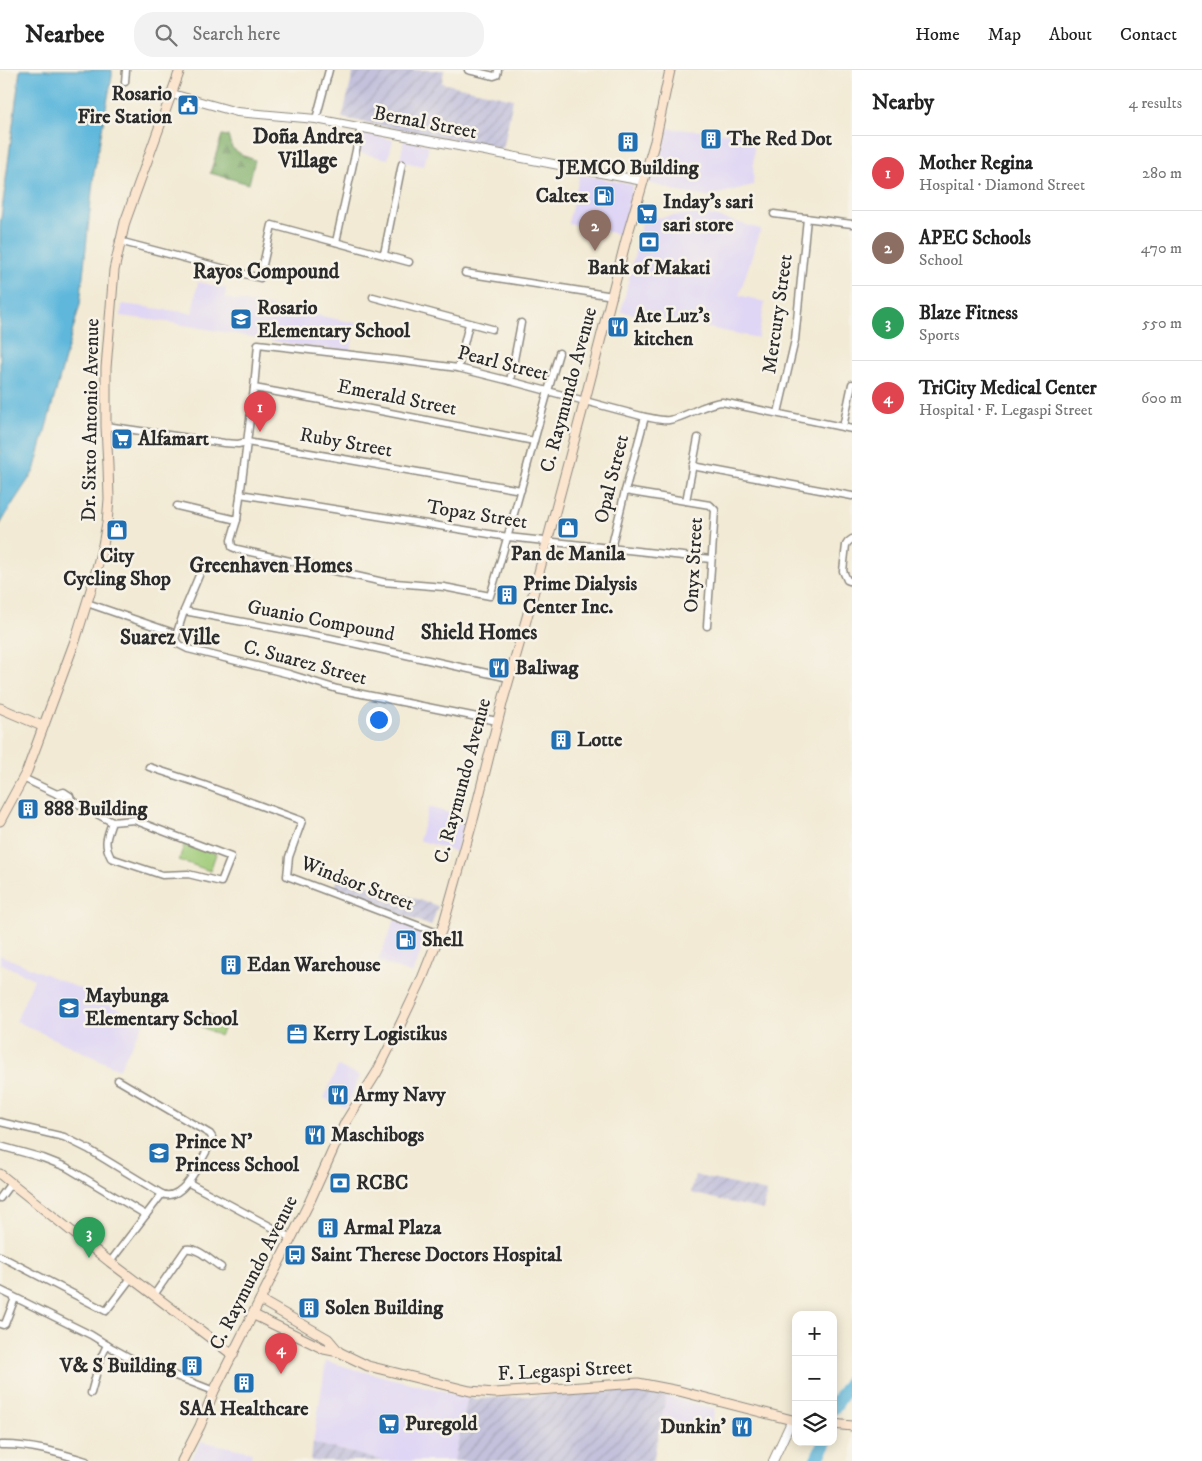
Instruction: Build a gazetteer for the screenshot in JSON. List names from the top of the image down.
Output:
{
  "streets": {
    "main road": ["C. Raymundo Avenue", "Dr. Sixto Antonio Avenue", "F. Legaspi Street"],
    "street": [
      "Bernal Street",
      "Mercury Street",
      "Pearl Street",
      "Emerald Street",
      "Ruby Street",
      "Opal Street",
      "Topaz Street",
      "Onyx Street",
      "Guanio Compound",
      "C. Suarez Street",
      "Windsor Street"
    ]
  },
  "crossings": [
    ["Bernal Street", "C. Raymundo Avenue"],
    ["Bernal Street", "Dr. Sixto Antonio Avenue"],
    ["Mercury Street", "Pearl Street"],
    ["Pearl Street", "C. Raymundo Avenue"],
    ["Pearl Street", "Emerald Street"],
    ["Pearl Street", "Opal Street"],
    ["C. Raymundo Avenue", "Topaz Street"],
    ["C. Raymundo Avenue", "Guanio Compound"],
    ["C. Raymundo Avenue", "C. Suarez Street"],
    ["C. Raymundo Avenue", "Windsor Street"],
    ["C. Raymundo Avenue", "F. Legaspi Street"],
    ["Dr. Sixto Antonio Avenue", "Ruby Street"],
    ["Dr. Sixto Antonio Avenue", "C. Suarez Street"],
    ["Opal Street", "Topaz Street"],
    ["Opal Street", "Onyx Street"],
    ["Topaz Street", "Onyx Street"]
  ],
  "districts": [
    "Doña Andrea Village",
    "Rayos Compound",
    "Greenhaven Homes",
    "Shield Homes",
    "Suarez Ville"
  ],
  "places": {
    "public building": ["Rosario Fire Station"],
    "building": [
      "The Red Dot",
      "JEMCO Building",
      "Prime Dialysis Center Inc.",
      "Lotte",
      "888 Building",
      "Edan Warehouse",
      "Armal Plaza",
      "Solen Building",
      "V& S Building",
      "SAA Healthcare"
    ],
    "fuel station": ["Caltex", "Shell"],
    "supermarket": ["Inday's sari sari store", "Alfamart", "Puregold"],
    "bank": ["Bank of Makati", "RCBC"],
    "school or university": ["Rosario Elementary School", "Maybunga Elementary School", "Prince N' Princess School"],
    "restaurant": [
      "Ate Luz's kitchen",
      "Baliwag",
      "Army Navy",
      "Maschibogs",
      "Dunkin'"
    ],
    "shop": ["Pan de Manila", "City Cycling Shop"],
    "office": ["Kerry Logistikus"],
    "bus stop": ["Saint Therese Doctors Hospital"]
  },
  "page": {
    "header": "Nearbee",
    "search": "Search here",
    "nav": [
      "Home",
      "Map",
      "About",
      "Contact"
    ],
    "heading": ["Nearby", "4 results"],
    "list": [
      {
        "mark": "1",
        "name": "Mother Regina",
        "note": "Hospital · Diamond Street",
        "value": "280 m"
      },
      {
        "mark": "2",
        "name": "APEC Schools",
        "note": "School",
        "value": "470 m"
      },
      {
        "mark": "3",
        "name": "Blaze Fitness",
        "note": "Sports",
        "value": "550 m"
      },
      {
        "mark": "4",
        "name": "TriCity Medical Center",
        "note": "Hospital · F. Legaspi Street",
        "value": "600 m"
      }
    ],
    "pins": [
      "2",
      "1",
      "3",
      "4"
    ],
    "map_buttons": ["+", "−"]
  }
}
